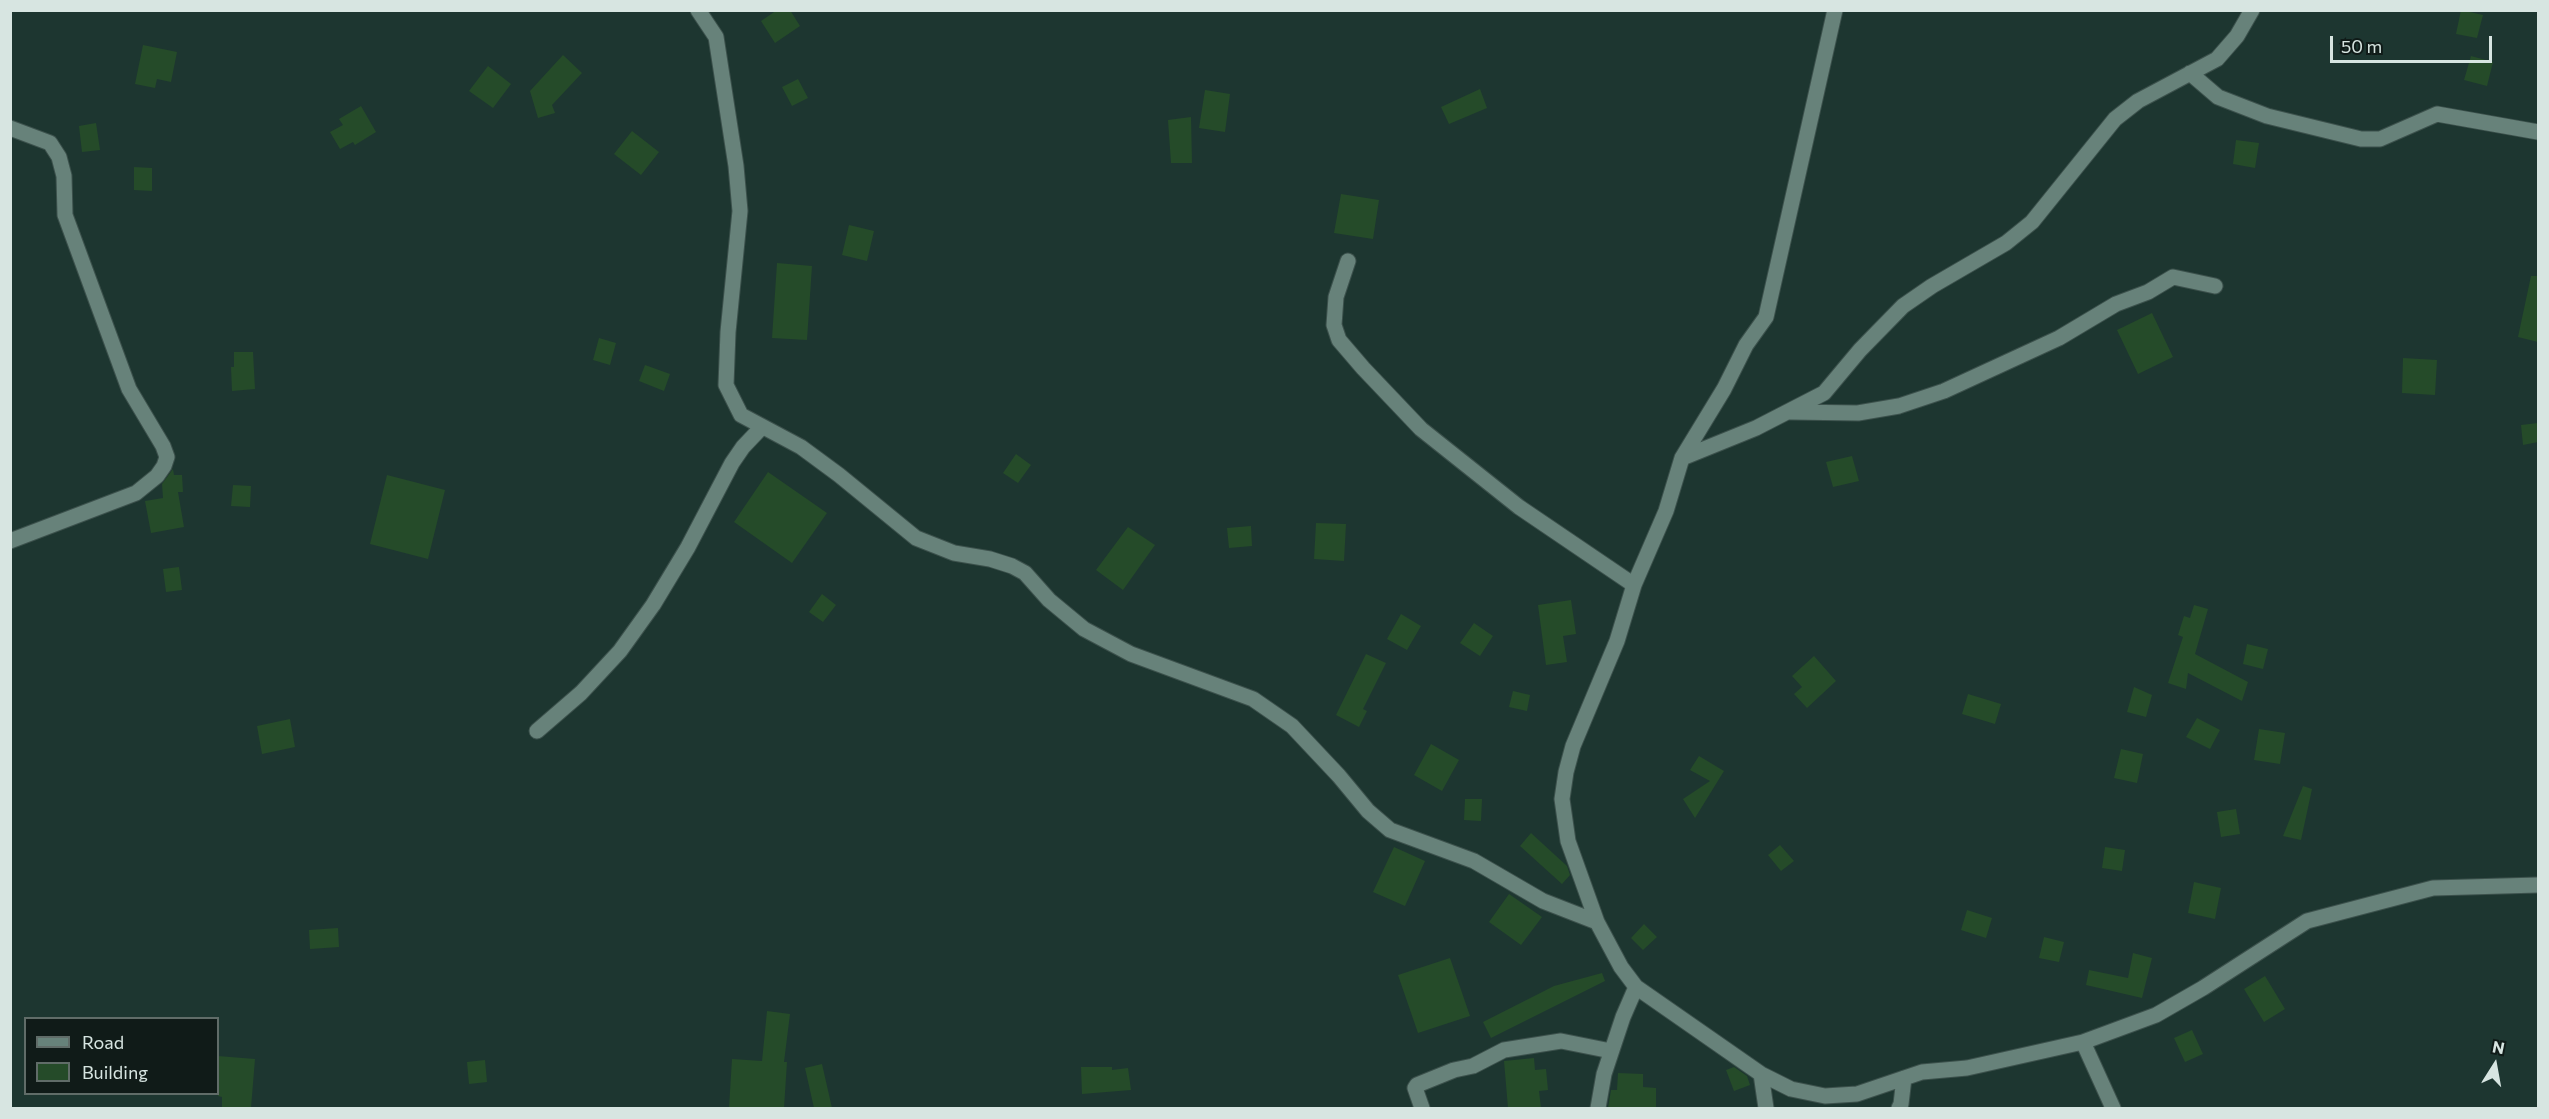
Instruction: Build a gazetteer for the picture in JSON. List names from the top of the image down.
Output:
{
  "legend": ["Road", "Building"],
  "scale_bar": "50 m",
  "north": "top"
}
